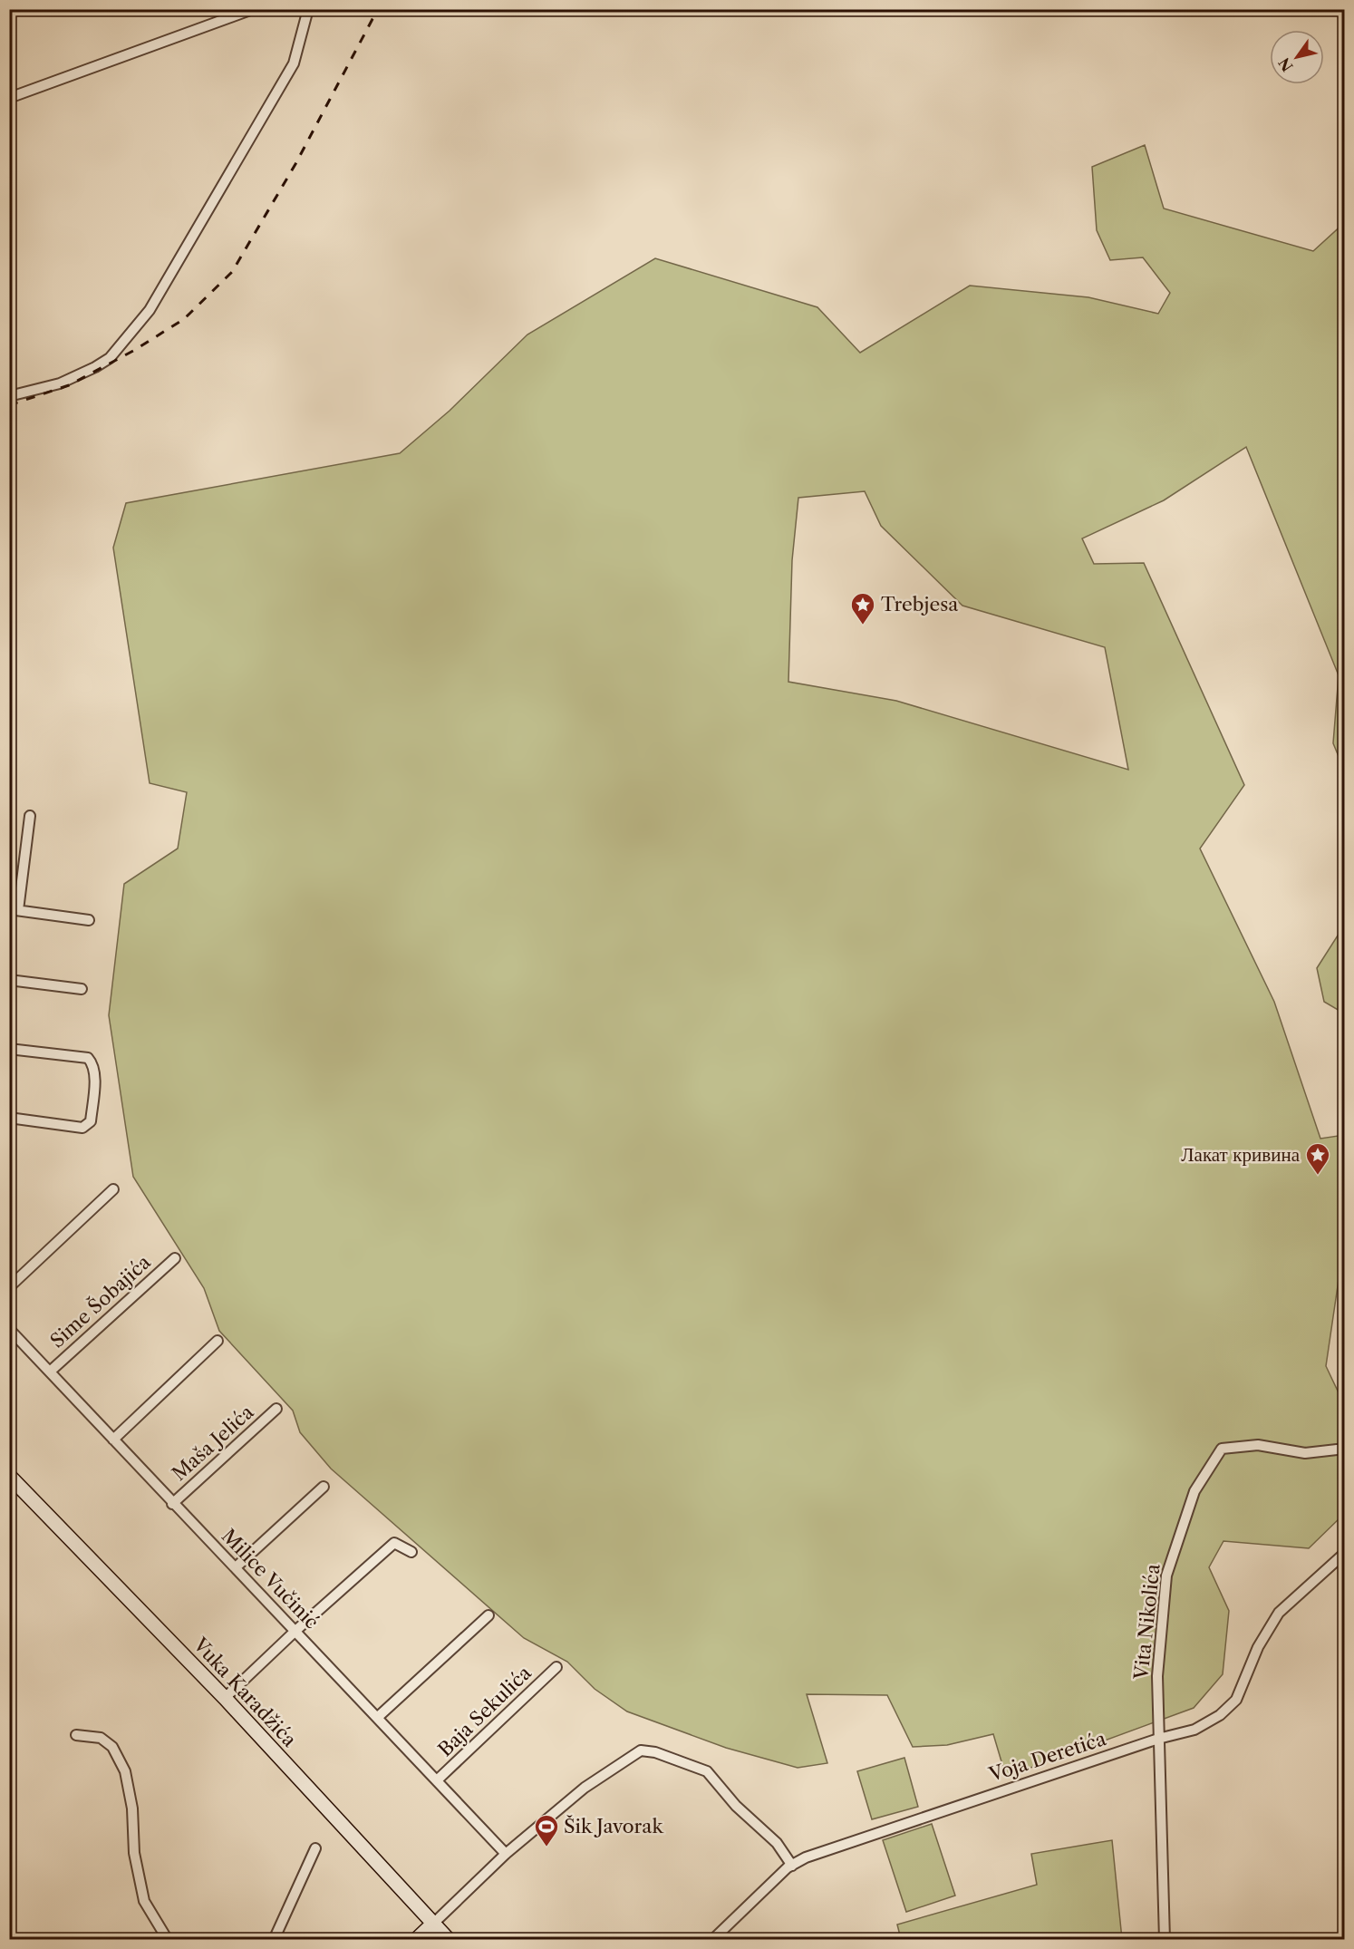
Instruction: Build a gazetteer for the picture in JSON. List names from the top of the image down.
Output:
{
  "streets": {
    "street": [
      "Sime Šobajića",
      "Maša Jelića",
      "Milice Vučinić",
      "Vita Nikolića",
      "Vuka Karadžića",
      "Baja Sekulića",
      "Voja Deretića"
    ]
  },
  "crossings": [
    ["Sime Šobajića", "Milice Vučinić"],
    ["Maša Jelića", "Milice Vučinić"],
    ["Milice Vučinić", "Baja Sekulića"],
    ["Vita Nikolića", "Voja Deretića"]
  ],
  "places": {
    "place": ["Trebjesa", "Лакат кривина"],
    "sports": ["Šik Javorak"]
  },
  "north": "bottom left"
}
